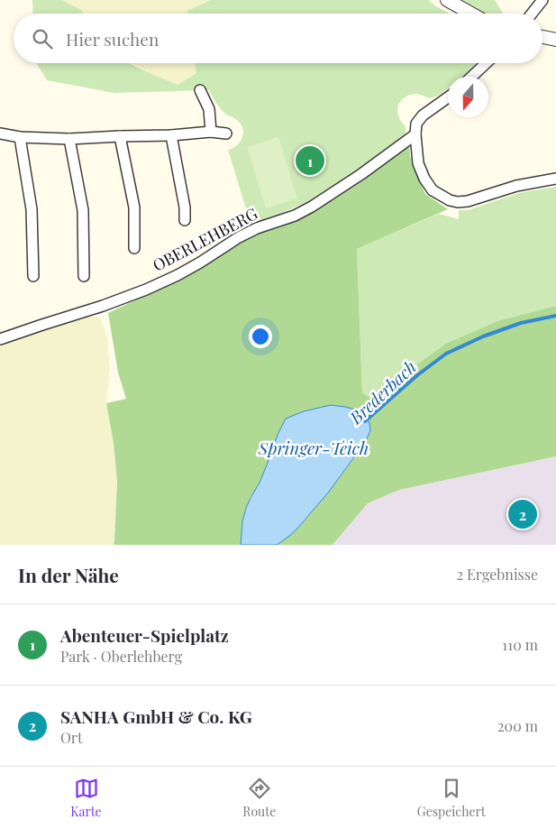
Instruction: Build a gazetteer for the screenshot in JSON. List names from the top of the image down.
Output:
{
  "streets": {
    "street": ["OBERLEHBERG"]
  },
  "water": ["Brederbach", "Springer-Teich"],
  "north": "bottom",
  "page": {
    "search": "Hier suchen",
    "pins": ["1", "2"],
    "heading": ["In der Nähe", "2 Ergebnisse"],
    "list": [
      {
        "mark": "1",
        "name": "Abenteuer-Spielplatz",
        "note": "Park · Oberlehberg",
        "value": "110 m"
      },
      {
        "mark": "2",
        "name": "SANHA GmbH & Co. KG",
        "note": "Ort",
        "value": "200 m"
      }
    ],
    "nav": ["Karte", "Route", "Gespeichert"]
  }
}
